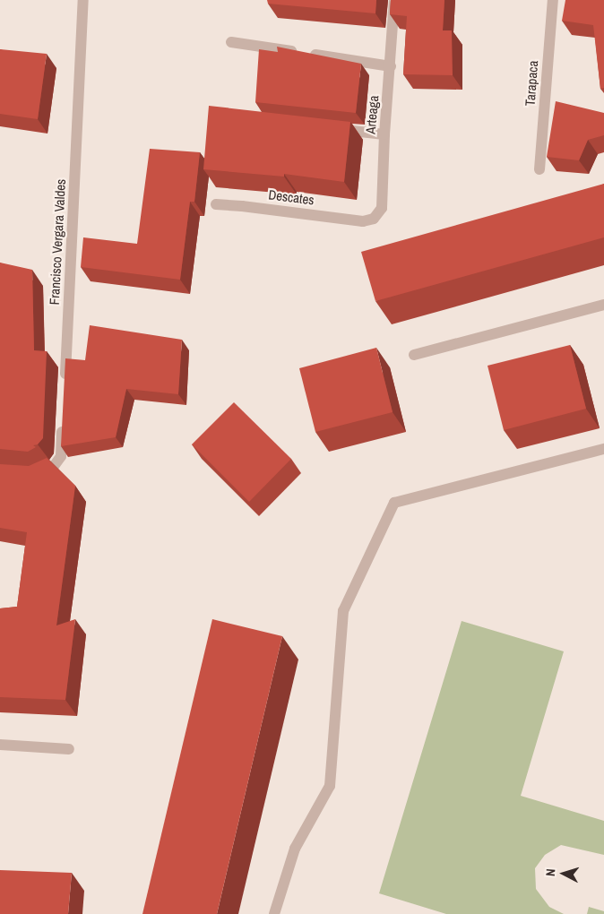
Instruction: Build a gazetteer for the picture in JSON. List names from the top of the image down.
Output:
{
  "streets": {
    "street": [
      "Tarapaca",
      "Arteaga",
      "Descates",
      "Francisco Vergara Valdes"
    ]
  },
  "crossings": [
    ["Arteaga", "Descates"]
  ],
  "north": "left"
}
